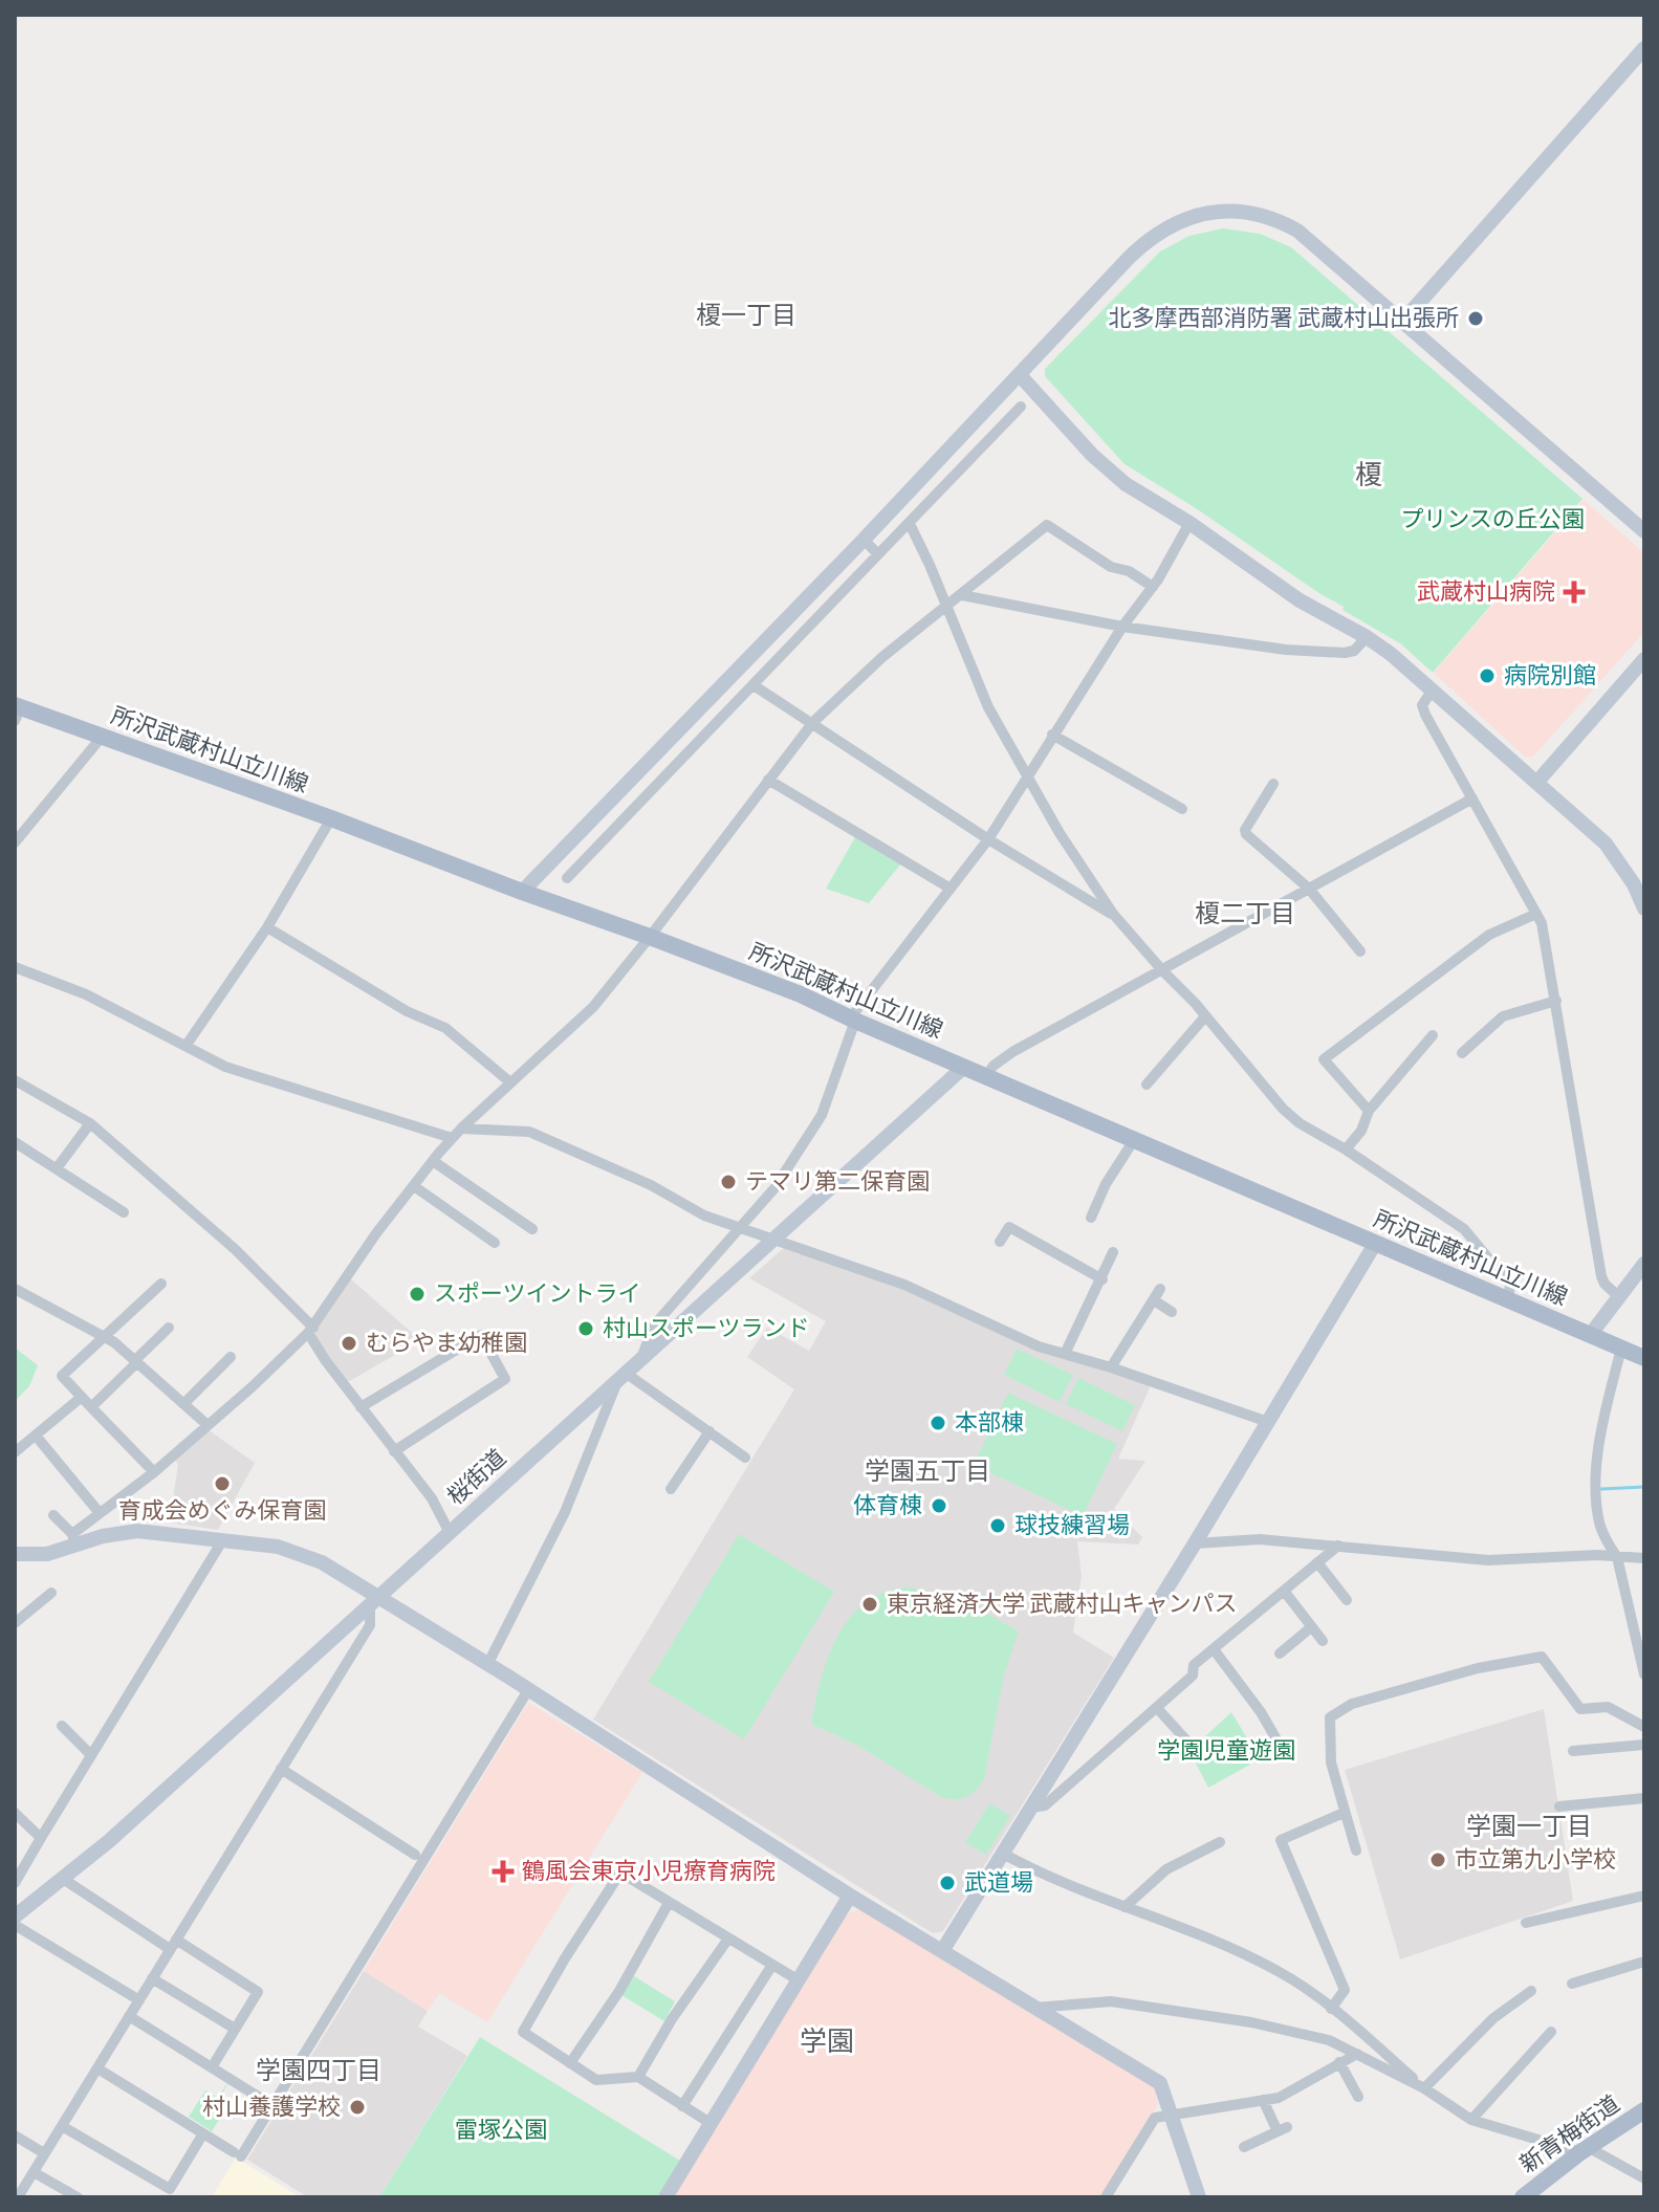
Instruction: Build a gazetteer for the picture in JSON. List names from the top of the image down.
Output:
{
  "streets": {
    "main road": ["所沢武蔵村山立川線", "新青梅街道"],
    "street": ["桜街道"]
  },
  "crossings": [
    ["所沢武蔵村山立川線", "桜街道"]
  ],
  "districts": [
    "榎一丁目",
    "榎",
    "榎二丁目",
    "学園五丁目",
    "学園一丁目",
    "学園",
    "学園四丁目"
  ],
  "parks": ["プリンスの丘公園", "学園児童遊園", "雷塚公園"],
  "places": {
    "other": [
      "北多摩西部消防署 武蔵村山出張所",
      "病院別館",
      "テマリ第二保育園",
      "スポーツイントライ",
      "村山スポーツランド",
      "むらやま幼稚園",
      "本部棟",
      "育成会めぐみ保育園",
      "体育棟",
      "球技練習場",
      "東京経済大学 武蔵村山キャンパス",
      "市立第九小学校",
      "武道場",
      "村山養護学校"
    ],
    "health": ["武蔵村山病院", "鶴風会東京小児療育病院"]
  }
}
